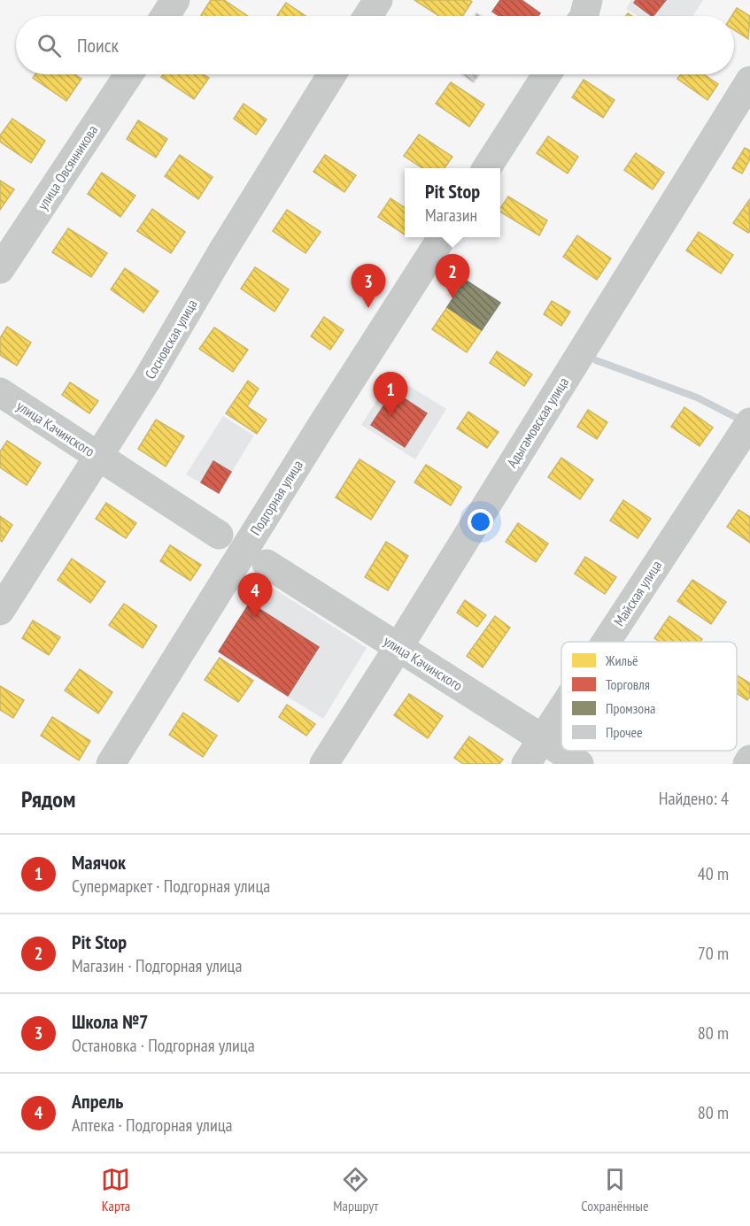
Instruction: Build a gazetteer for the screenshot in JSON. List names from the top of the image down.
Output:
{
  "streets": {
    "street": [
      "улица Овсянникова",
      "Сосновская улица",
      "Адыгамовская улица",
      "улица Качинского",
      "Подгорная улица",
      "Майская улица"
    ]
  },
  "crossings": [
    ["Сосновская улица", "улица Качинского"],
    ["Адыгамовская улица", "улица Качинского"],
    ["улица Качинского", "Майская улица"]
  ],
  "legend": [
    "Жильё",
    "Торговля",
    "Промзона",
    "Прочее"
  ],
  "page": {
    "search": "Поиск",
    "popup": ["Pit Stop", "Магазин"],
    "pins": [
      "2",
      "3",
      "1",
      "4"
    ],
    "heading": ["Рядом", "Найдено: 4"],
    "list": [
      {
        "mark": "1",
        "name": "Маячок",
        "note": "Супермаркет · Подгорная улица",
        "value": "40 m"
      },
      {
        "mark": "2",
        "name": "Pit Stop",
        "note": "Магазин · Подгорная улица",
        "value": "70 m"
      },
      {
        "mark": "3",
        "name": "Школа №7",
        "note": "Остановка · Подгорная улица",
        "value": "80 m"
      },
      {
        "mark": "4",
        "name": "Апрель",
        "note": "Аптека · Подгорная улица",
        "value": "80 m"
      }
    ],
    "nav": ["Карта", "Маршрут", "Сохранённые"]
  }
}
